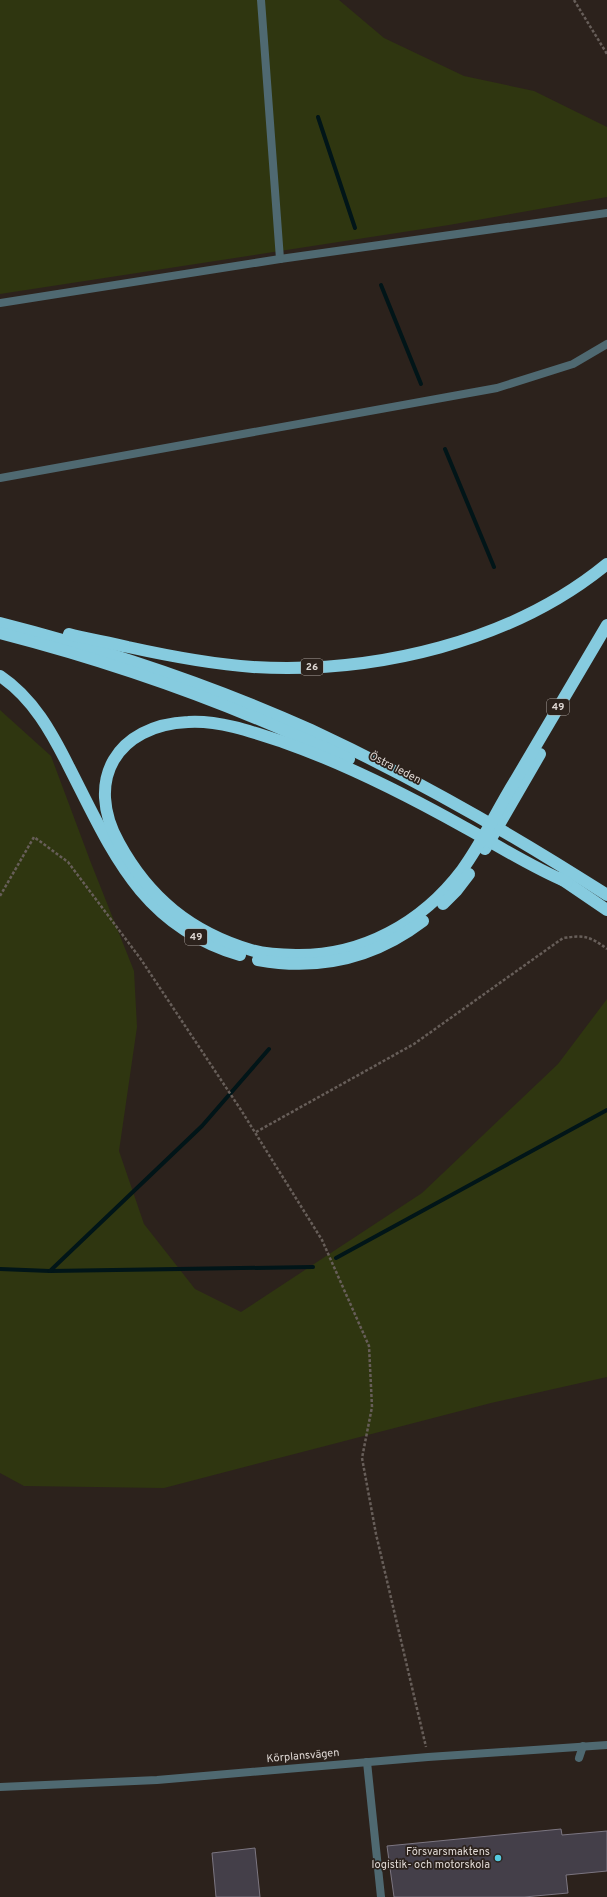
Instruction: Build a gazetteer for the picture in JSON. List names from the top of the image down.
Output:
{
  "streets": {
    "highway": ["26", "49", "Östra leden"],
    "street": ["Körplansvägen"]
  },
  "crossings": [
    ["49", "Östra leden"]
  ],
  "places": ["Försvarsmaktens logistik- och motorskola"]
}
